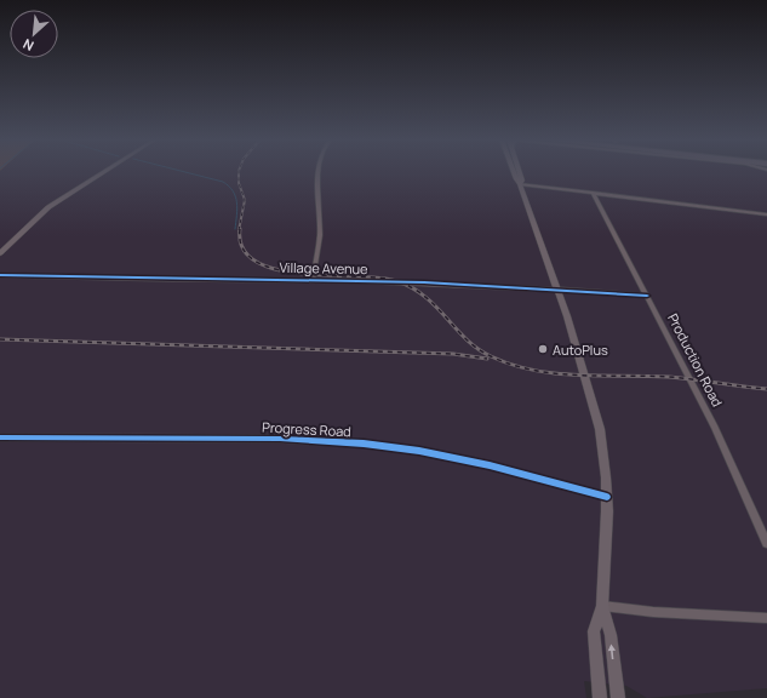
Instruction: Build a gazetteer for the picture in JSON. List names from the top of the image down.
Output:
{
  "streets": {
    "street": ["Village Avenue", "Production Road", "Progress Road"]
  },
  "crossings": [
    ["Village Avenue", "Production Road"]
  ],
  "places": ["AutoPlus"],
  "north": "bottom left"
}
